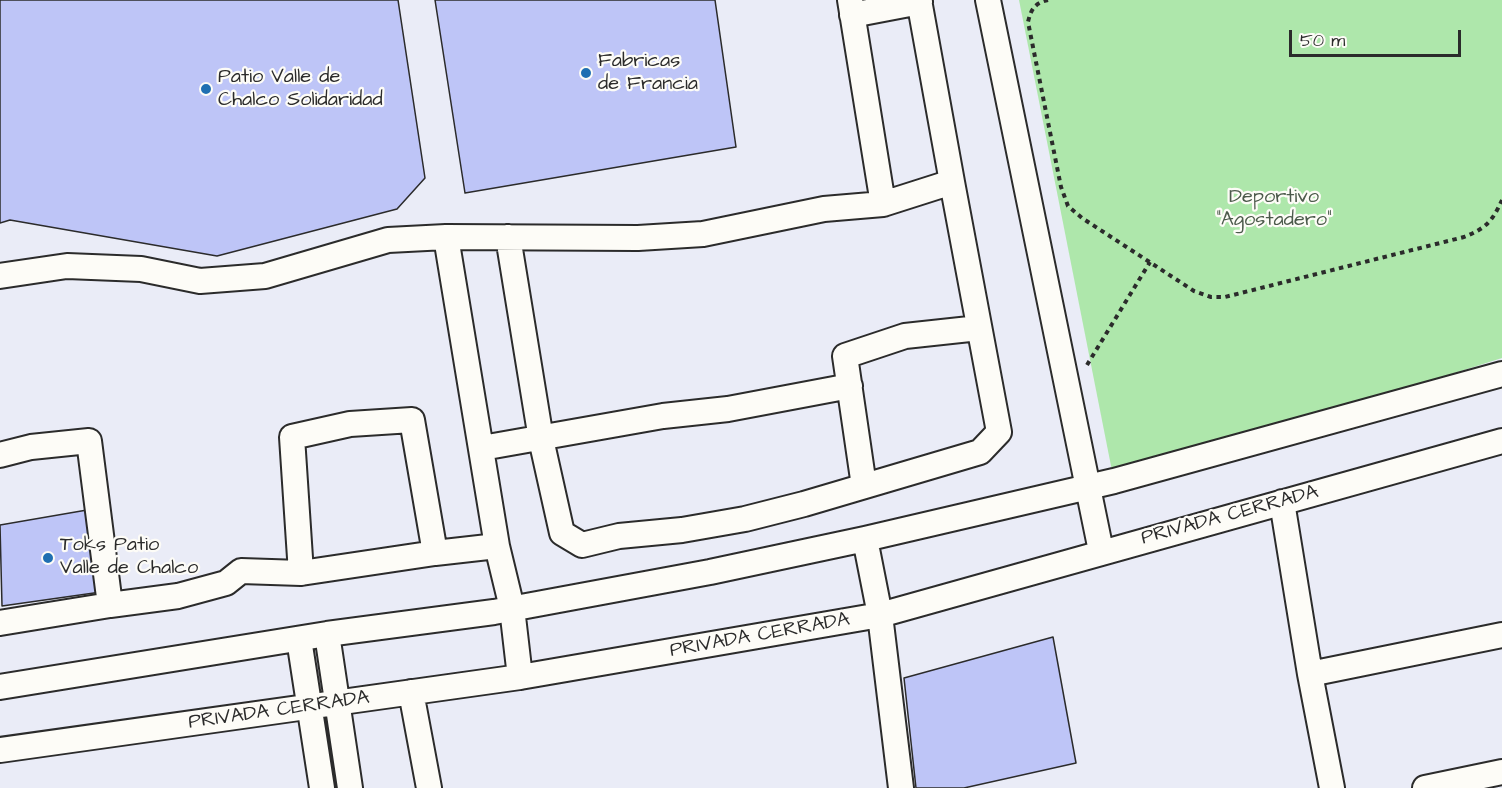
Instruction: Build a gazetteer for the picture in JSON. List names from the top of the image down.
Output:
{
  "streets": {
    "street": ["PRIVADA CERRADA"]
  },
  "parks": ["Deportivo \"Agostadero\""],
  "places": ["Fabricas de Francia", "Patio Valle de Chalco Solidaridad", "Toks Patio Valle de Chalco"],
  "scale_bar": "50 m"
}
